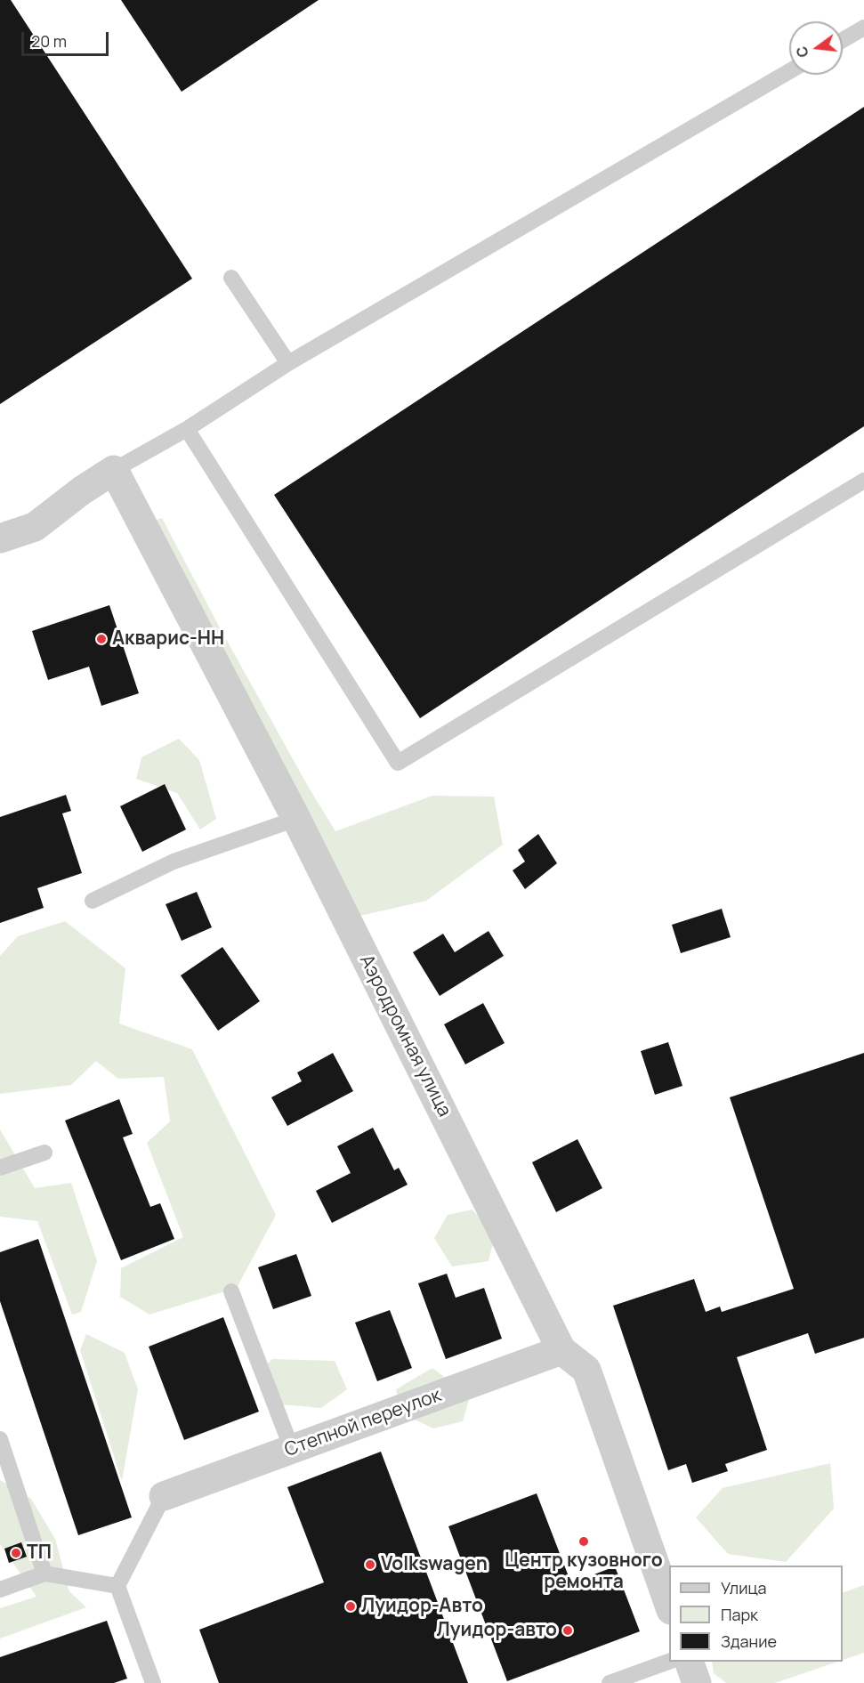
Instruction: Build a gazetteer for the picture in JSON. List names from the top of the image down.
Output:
{
  "streets": {
    "street": ["Аэродромная улица", "Степной переулок"]
  },
  "crossings": [
    ["Аэродромная улица", "Степной переулок"]
  ],
  "places": [
    "Акварис-НН",
    "Центр кузовного ремонта",
    "ТП",
    "Volkswagen",
    "Луидор-Авто",
    "Луидор-авто"
  ],
  "legend": ["Улица", "Парк", "Здание"],
  "scale_bar": "20 m",
  "north": "left"
}
